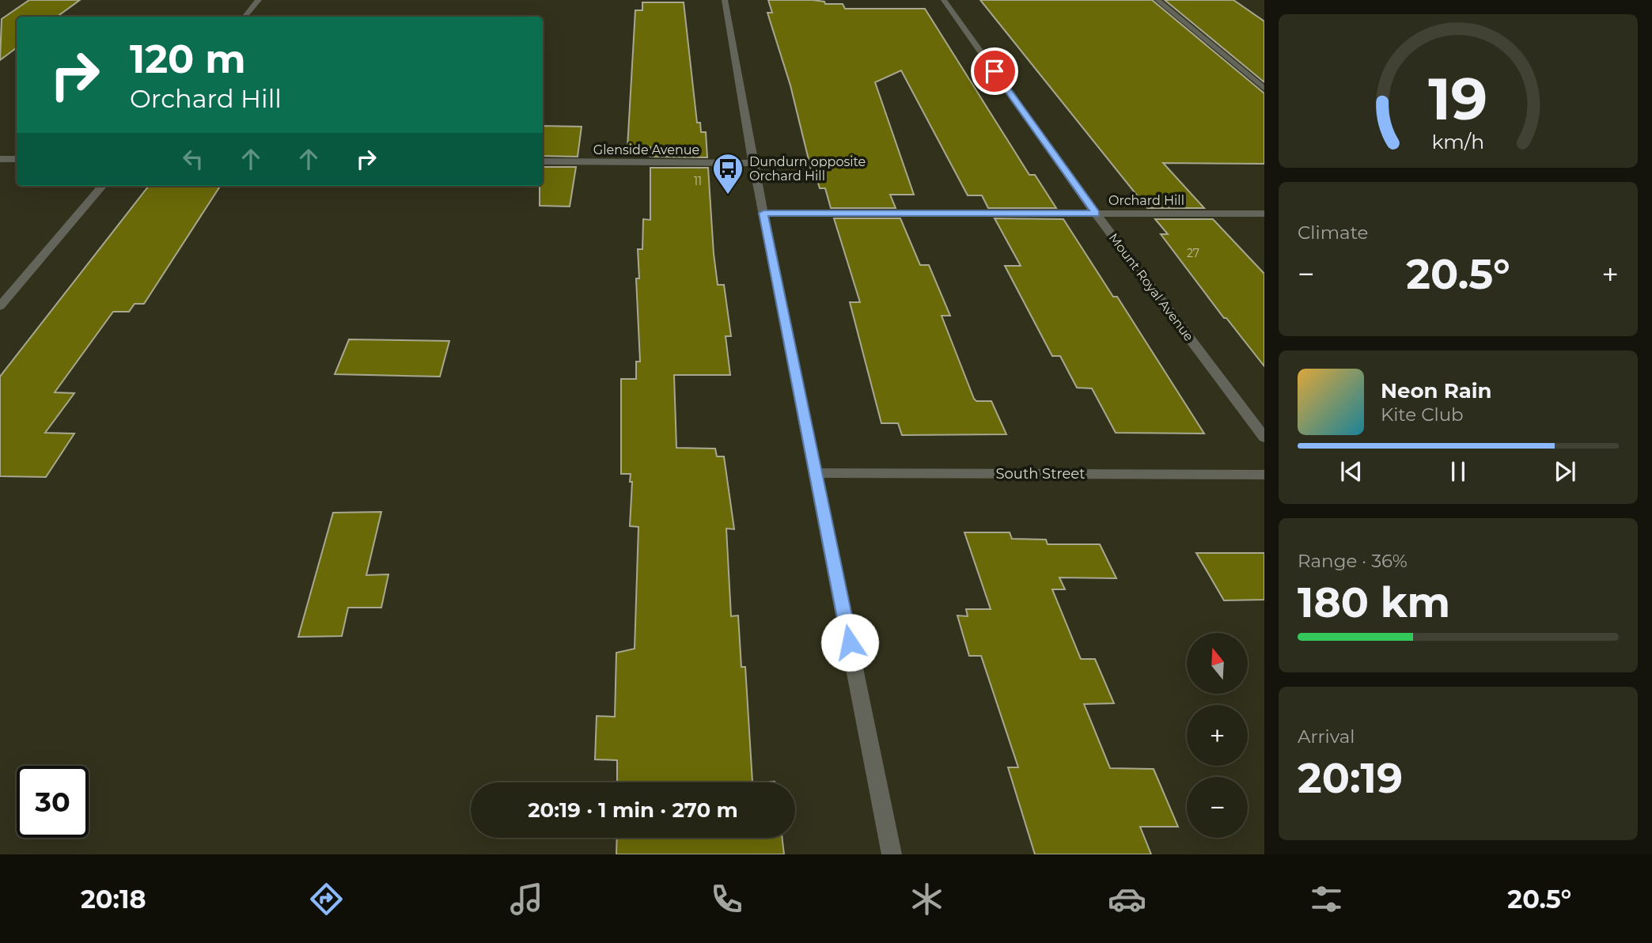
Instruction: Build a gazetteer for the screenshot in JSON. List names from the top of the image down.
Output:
{
  "streets": {
    "street": [
      "Glenside Avenue",
      "Orchard Hill",
      "Mount Royal Avenue",
      "South Street"
    ]
  },
  "crossings": [
    ["Orchard Hill", "Mount Royal Avenue"]
  ],
  "places": {
    "bus stop": ["Dundurn opposite Orchard Hill"]
  },
  "house_numbers": ["11", "27"],
  "north": "top",
  "page": {
    "turn": ["120 m", "Orchard Hill"],
    "tile": [
      "Climate",
      ["Range · 36%", "180 km"],
      ["Arrival", "20:19"]
    ],
    "heat": ["−", "20.5°", "+"],
    "song": ["Neon Rain", "Kite Club"],
    "map_buttons": ["+", "−"],
    "limit": "30",
    "trip": "20:19 · 1 min · 270 m",
    "tabs": ["20:18", "20.5°"],
    "gauge": ["19", "km/h"]
  }
}
